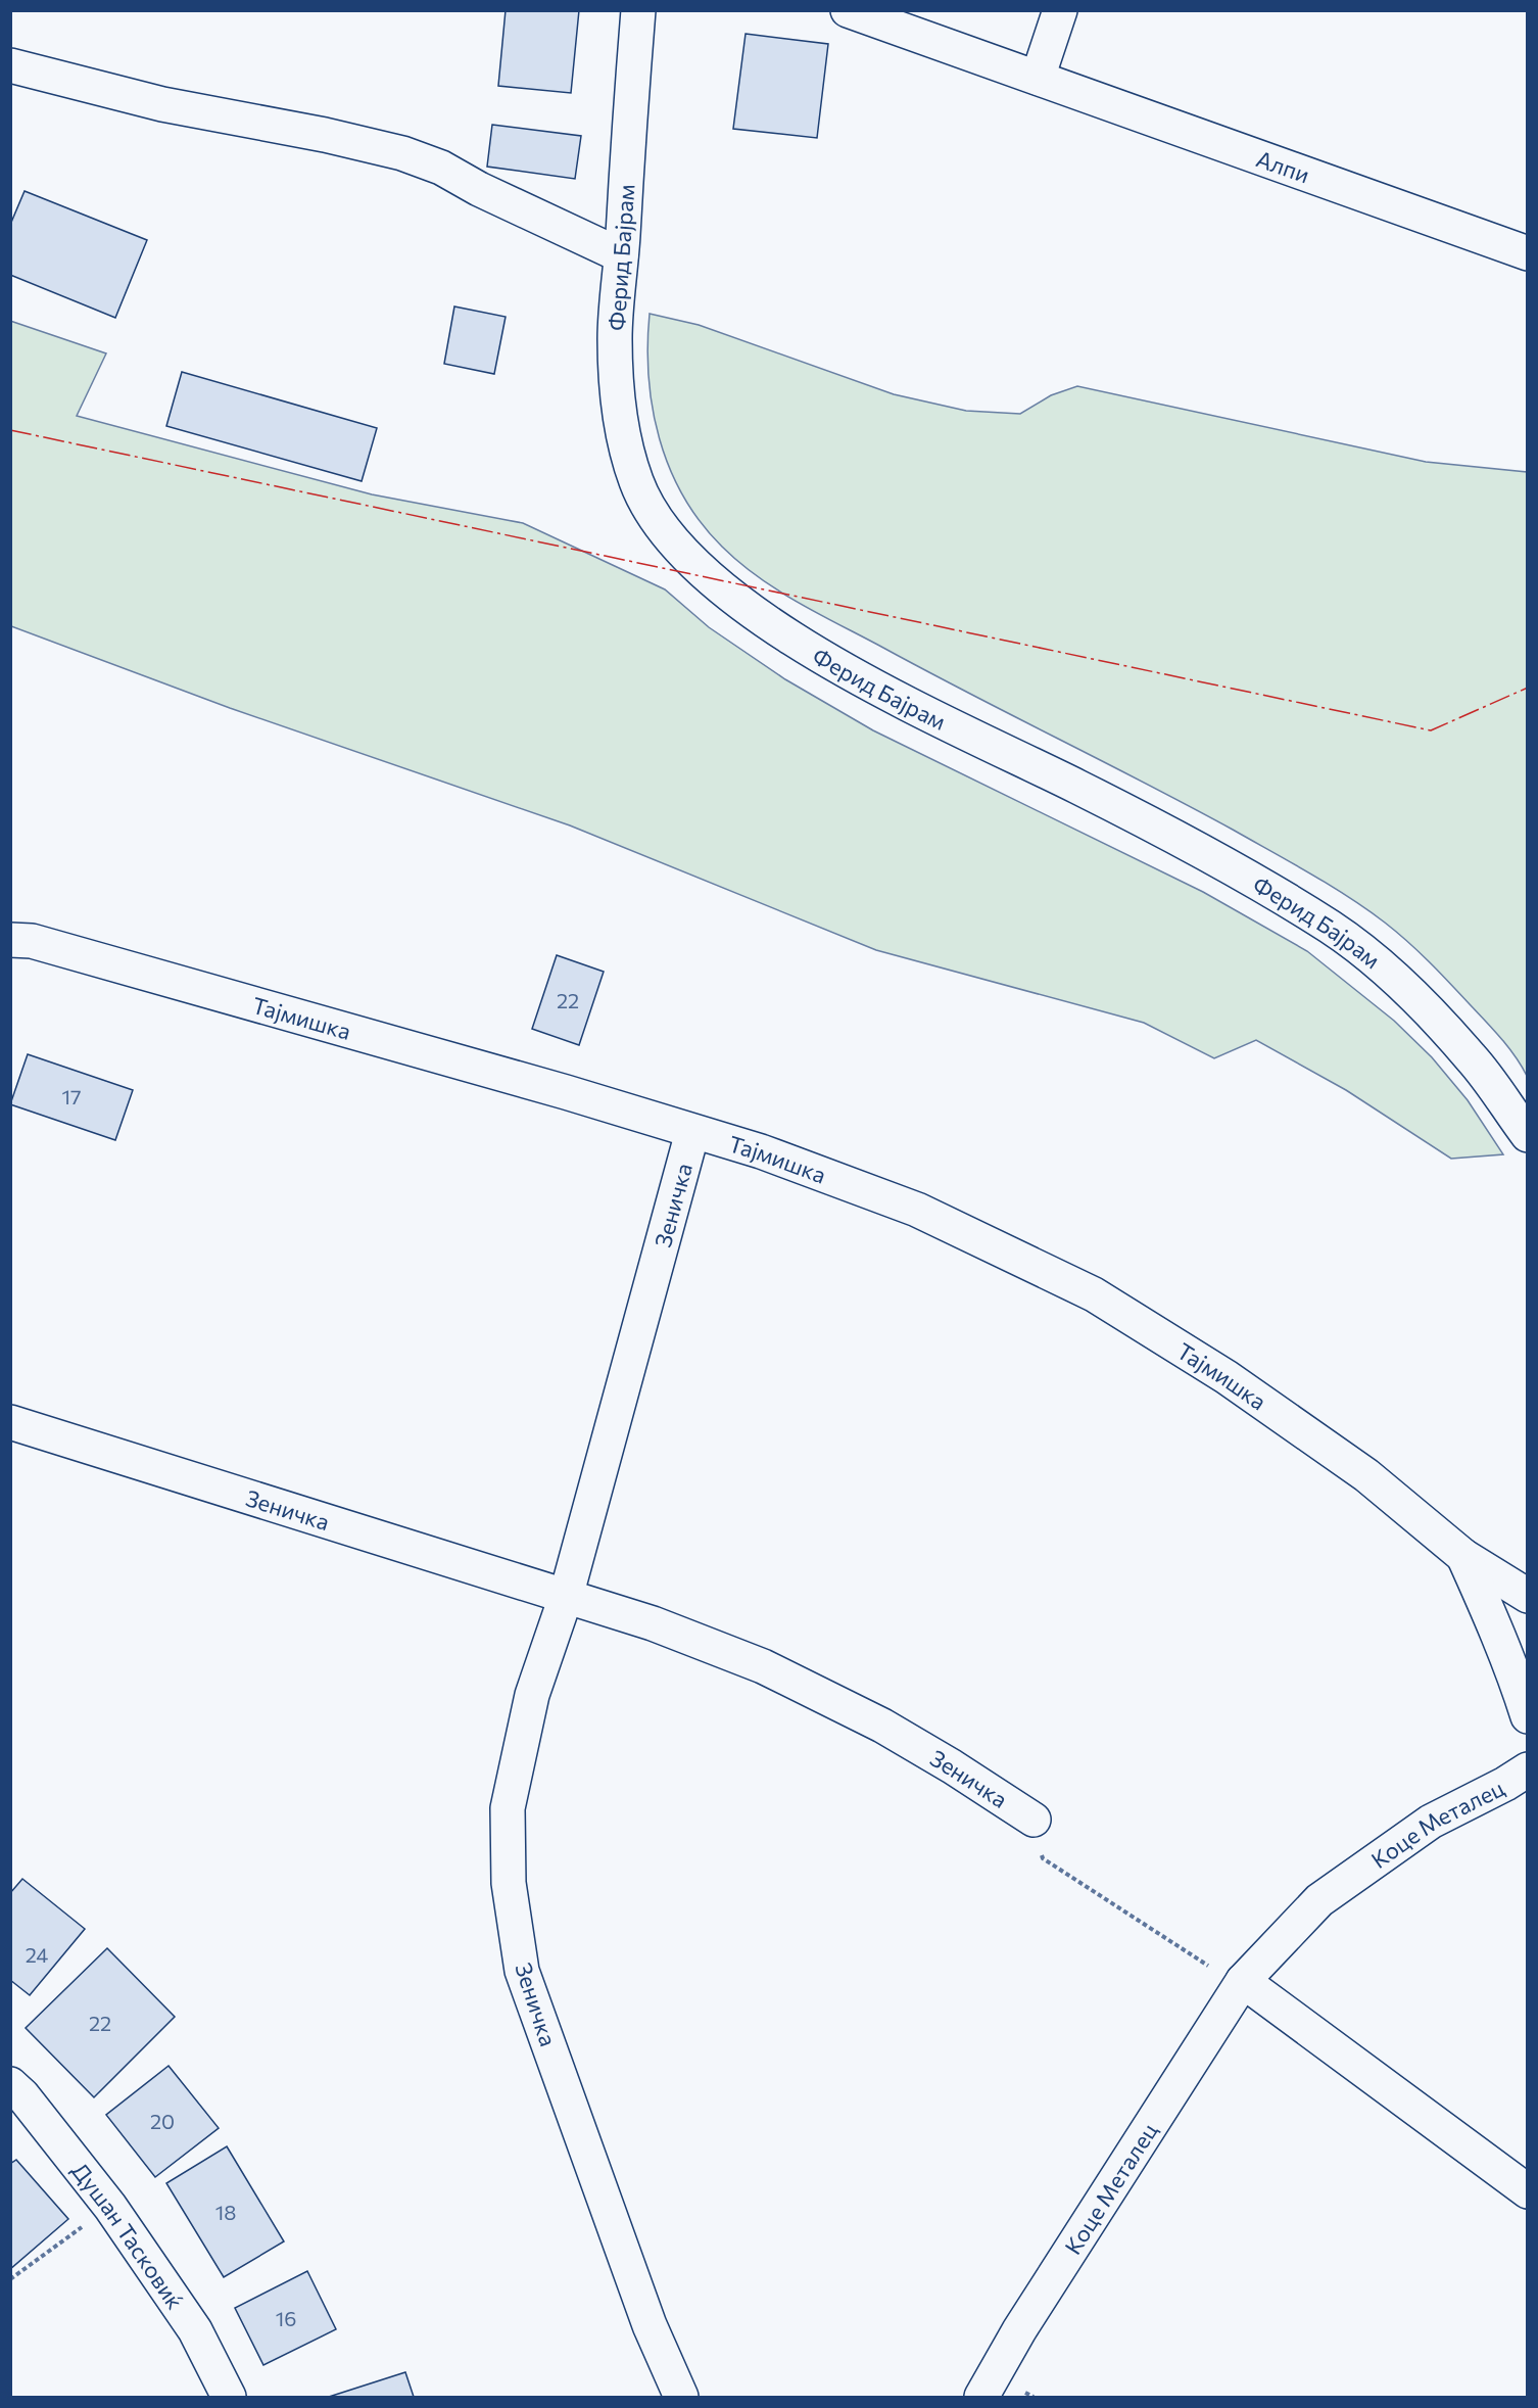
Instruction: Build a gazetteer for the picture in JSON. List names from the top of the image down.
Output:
{
  "streets": {
    "street": [
      "Алпи",
      "Ферид Бајрам",
      "Тајмишка",
      "Зеничка",
      "Коце Металец",
      "Душан Тасковиќ"
    ]
  },
  "crossings": [
    ["Тајмишка", "Зеничка"]
  ],
  "house_numbers": [
    "22",
    "17",
    "24",
    "22",
    "20",
    "18",
    "16"
  ]
}
